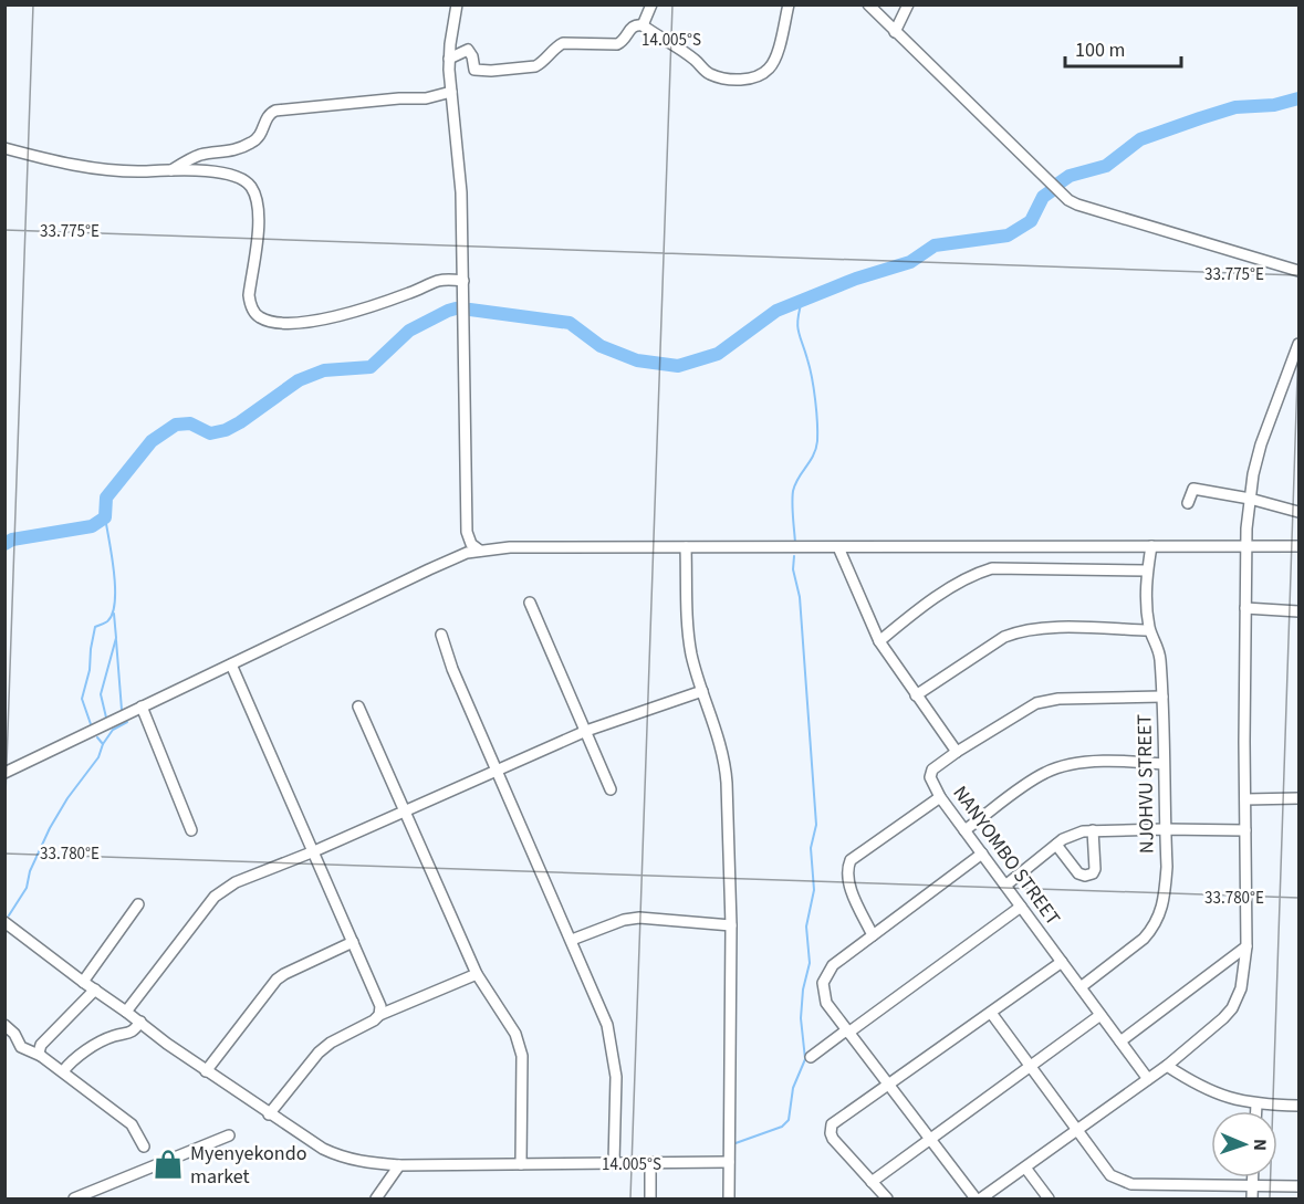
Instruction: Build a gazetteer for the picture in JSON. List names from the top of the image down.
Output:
{
  "streets": {
    "street": ["NJOHVU STREET", "NANYOMBO STREET"]
  },
  "crossings": [
    ["NJOHVU STREET", "NANYOMBO STREET"]
  ],
  "places": {
    "shop": ["Myenyekondo market"]
  },
  "scale_bar": "100 m",
  "north": "right",
  "coordinates": ["14.005°S", "33.775°E", "33.780°E"]
}
